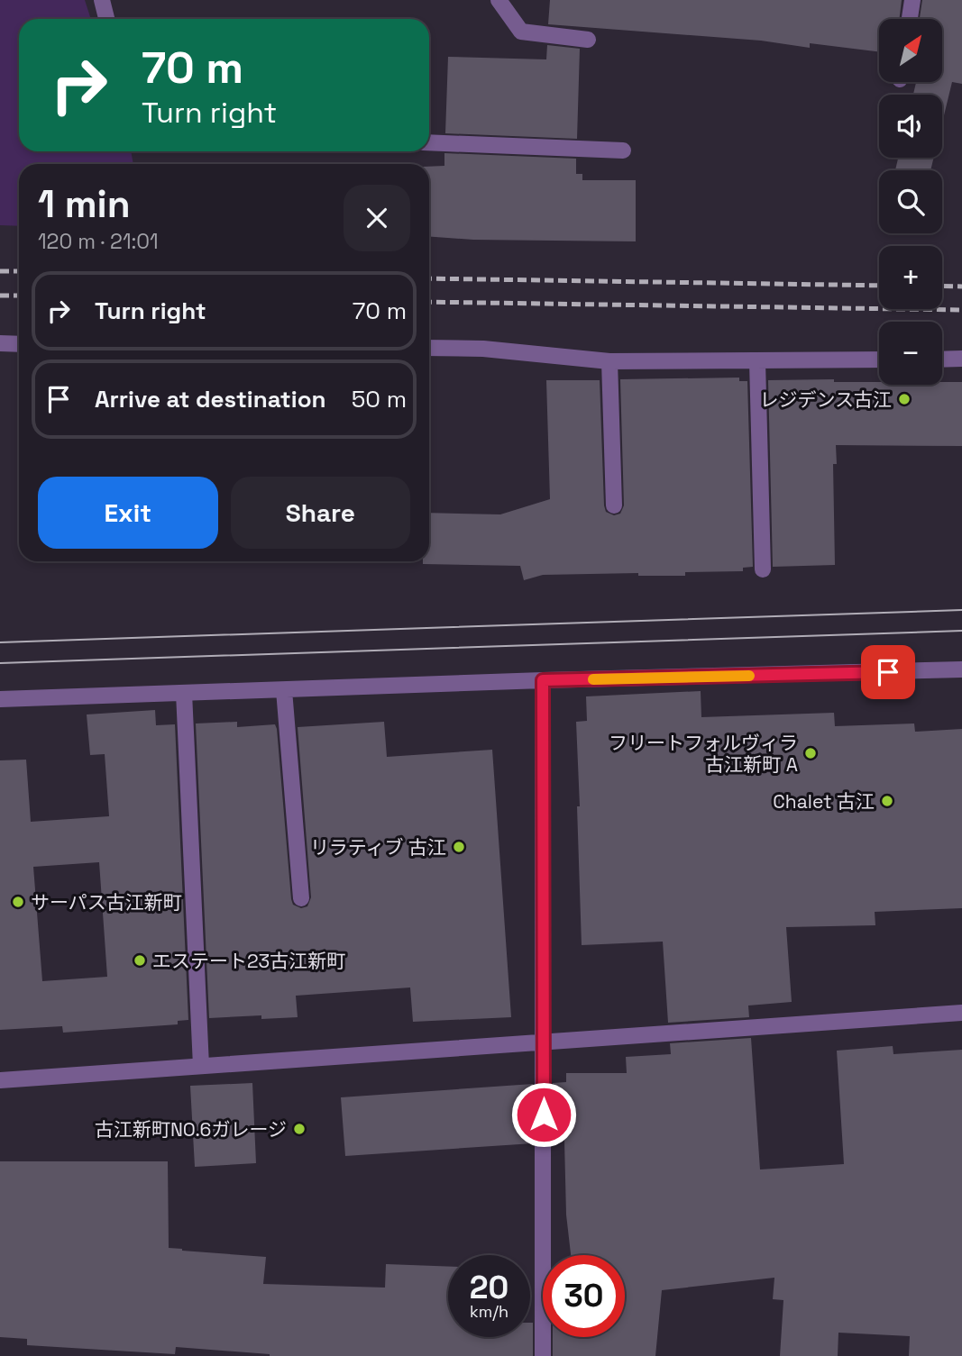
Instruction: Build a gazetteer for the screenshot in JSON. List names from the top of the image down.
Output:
{
  "places": [
    "レジデンス古江",
    "フリートフォルヴィラ 古江新町 A",
    "Chalet 古江",
    "リラティブ 古江",
    "サーパス古江新町",
    "エステート23古江新町",
    "古江新町NO.6ガレージ"
  ],
  "north": "top right",
  "page": {
    "map_buttons": ["+", "−"],
    "turn": ["70 m", "Turn right"],
    "heading": ["1 min", "120 m · 21:01"],
    "list": [
      {
        "name": "Turn right",
        "value": "70 m"
      },
      {
        "name": "Arrive at destination",
        "value": "50 m"
      }
    ],
    "buttons": ["Exit", "Share"],
    "speed": "20 km/h",
    "limit": "30"
  }
}
